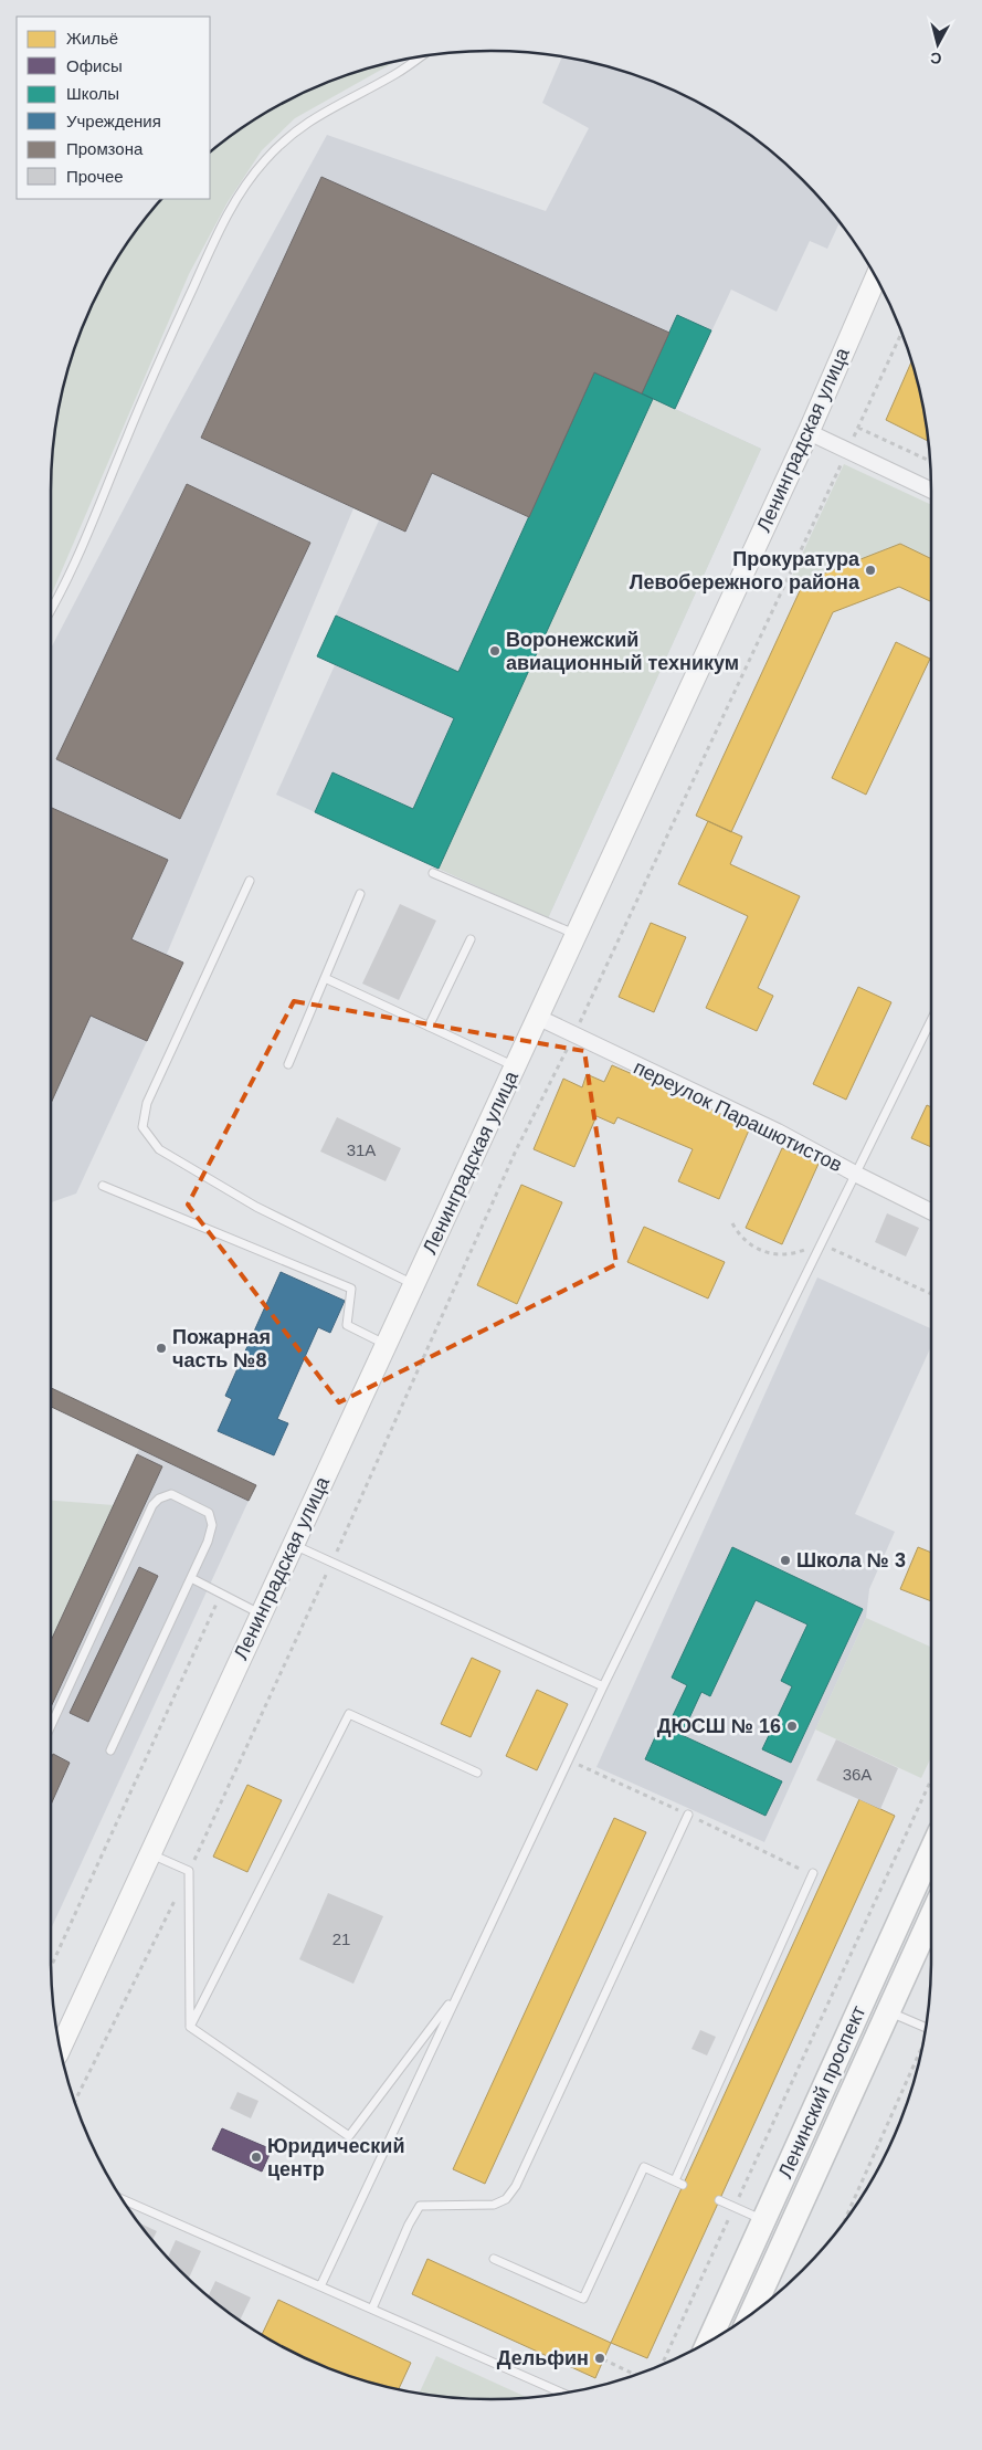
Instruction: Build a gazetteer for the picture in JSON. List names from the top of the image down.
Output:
{
  "streets": {
    "main road": ["Ленинградская улица", "Ленинский проспект"],
    "street": ["переулок Парашютистов"]
  },
  "crossings": [
    ["Ленинградская улица", "переулок Парашютистов"]
  ],
  "places": [
    "Прокуратура Левобережного района",
    "Воронежский авиационный техникум",
    "Пожарная часть №8",
    "Школа № 3",
    "ДЮСШ № 16",
    "Юридический центр",
    "Дельфин"
  ],
  "house_numbers": ["31А", "36А", "21"],
  "legend": [
    "Жильё",
    "Офисы",
    "Школы",
    "Учреждения",
    "Промзона",
    "Прочее"
  ],
  "north": "bottom"
}
